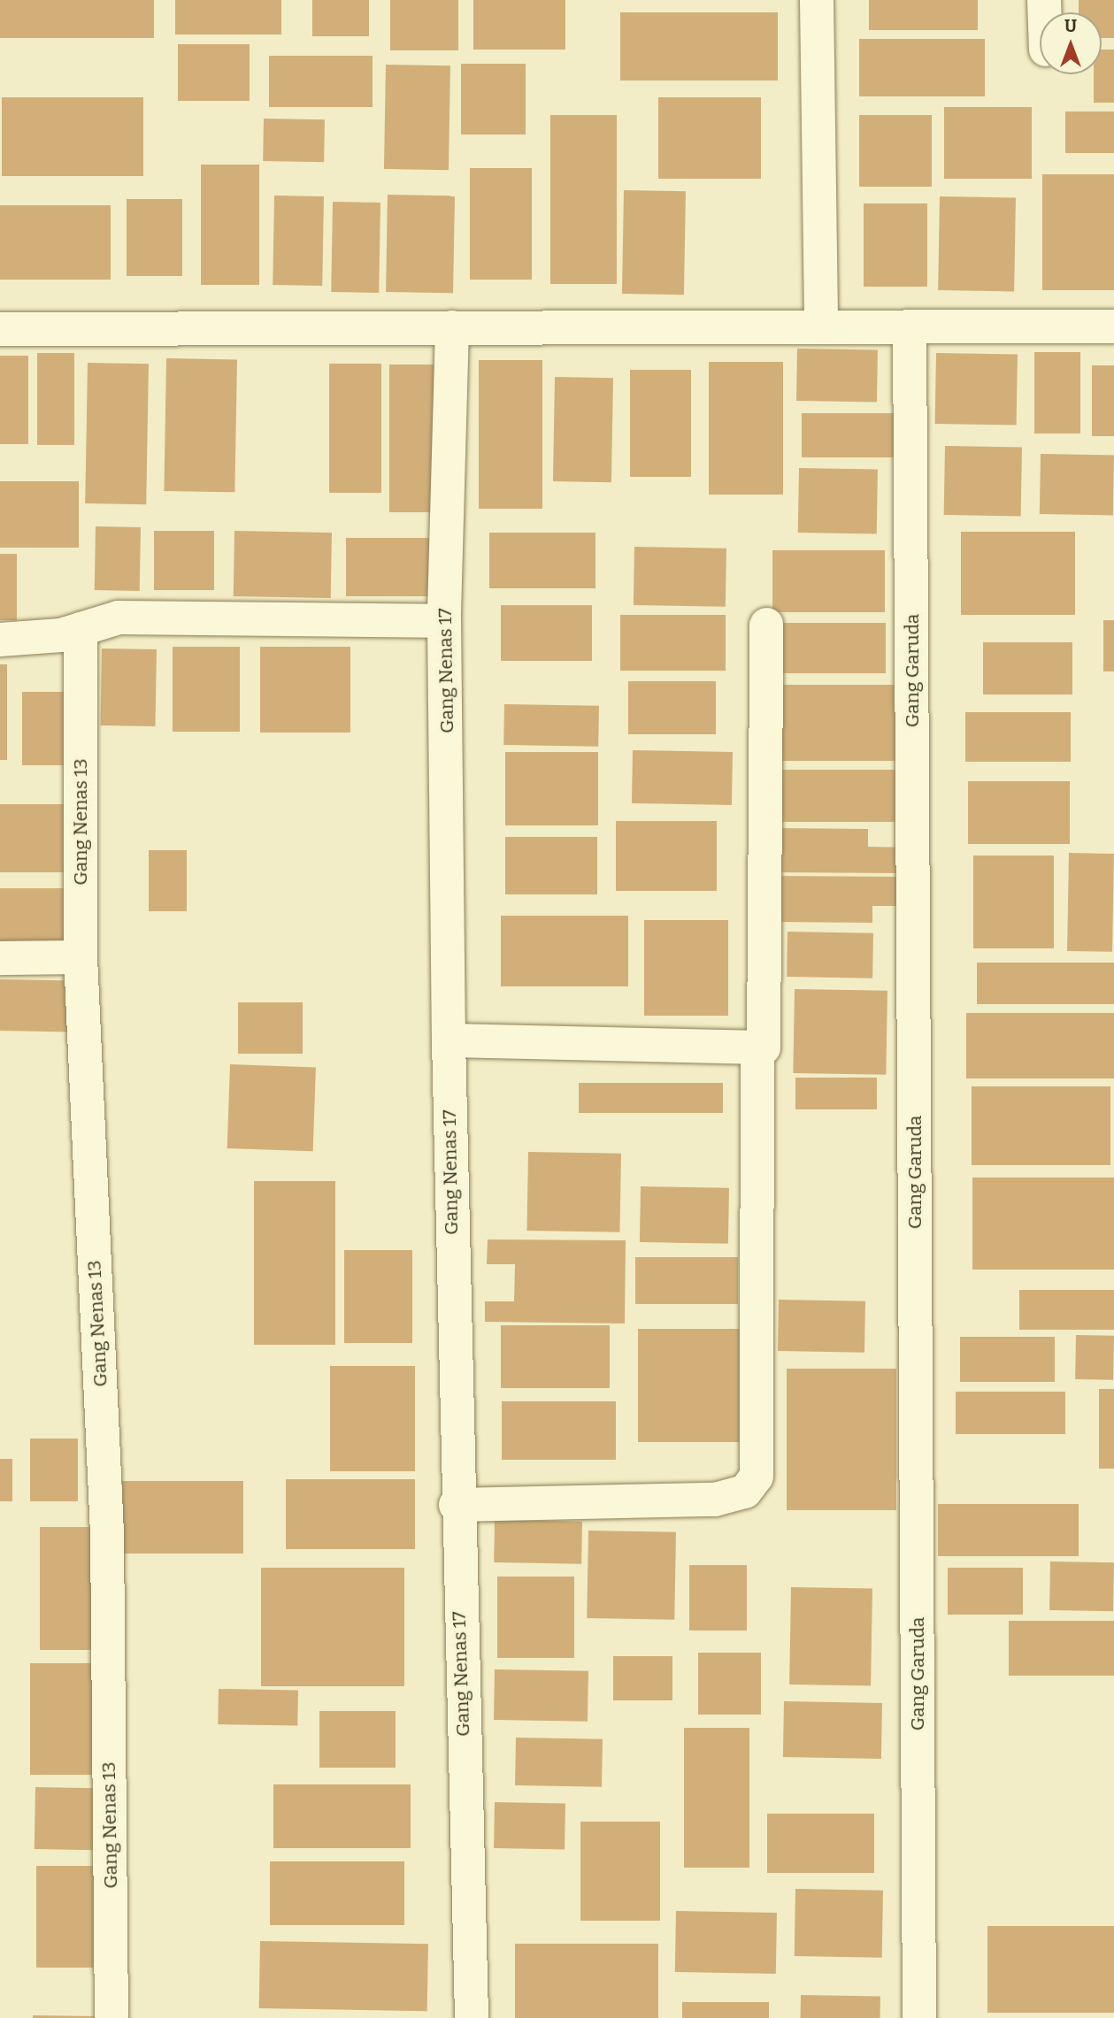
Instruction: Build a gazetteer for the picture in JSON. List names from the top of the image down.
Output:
{
  "streets": {
    "street": ["Gang Nenas 17", "Gang Garuda", "Gang Nenas 13"]
  },
  "north": "top"
}
